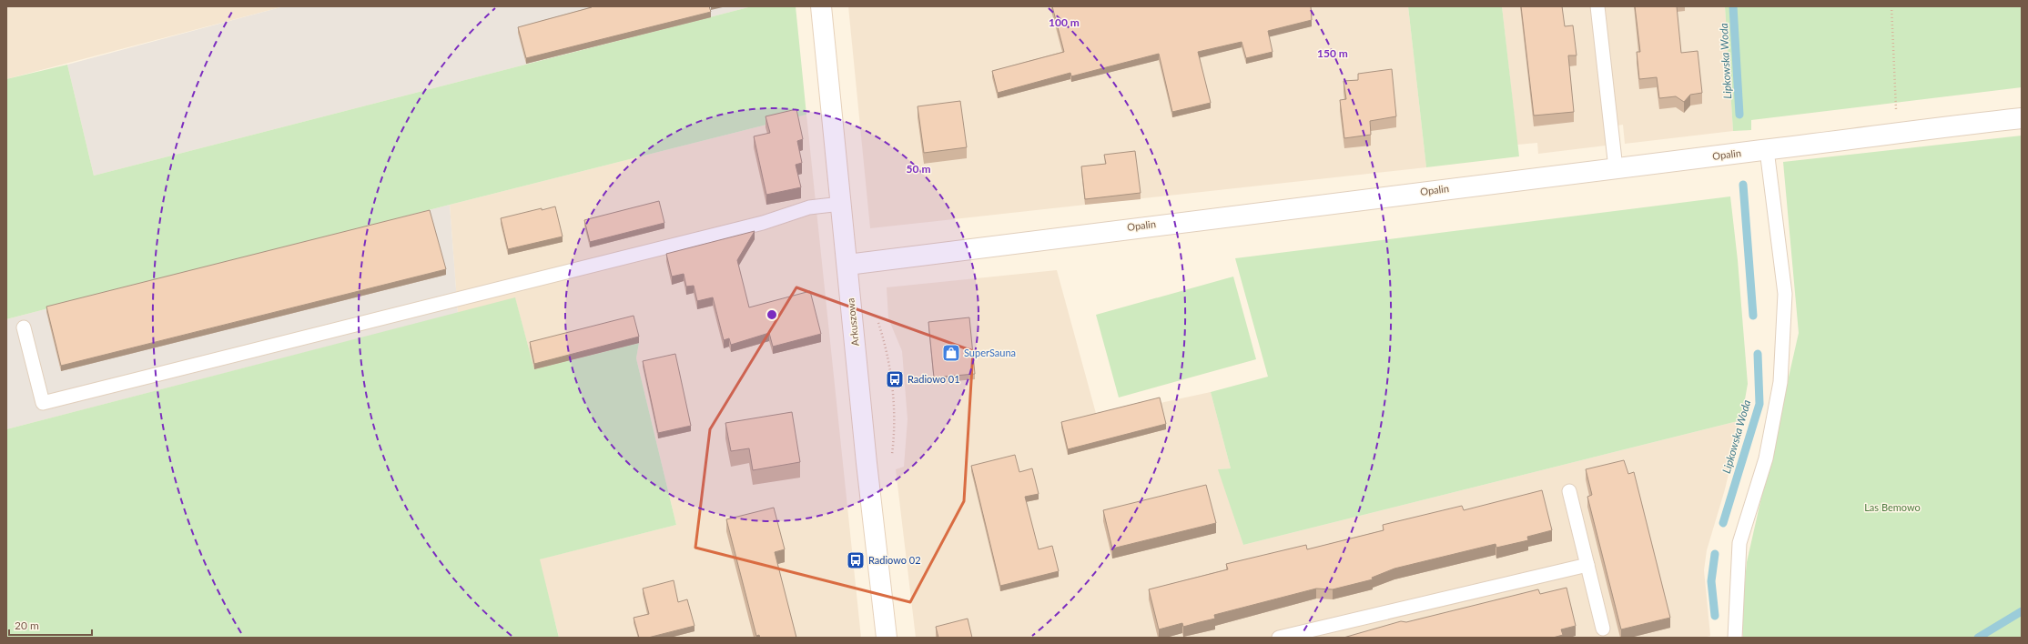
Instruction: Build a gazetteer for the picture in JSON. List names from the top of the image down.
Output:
{
  "streets": {
    "street": ["Opalin", "Arkuszowa"]
  },
  "crossings": [
    ["Opalin", "Arkuszowa"]
  ],
  "water": ["Lipkowska Woda"],
  "parks": ["Las Bemowo"],
  "places": {
    "shop": ["SuperSauna"],
    "bus stop": ["Radiowo 01", "Radiowo 02"]
  },
  "scale_bar": "20 m",
  "rings": ["100 m", "150 m", "50 m"]
}
